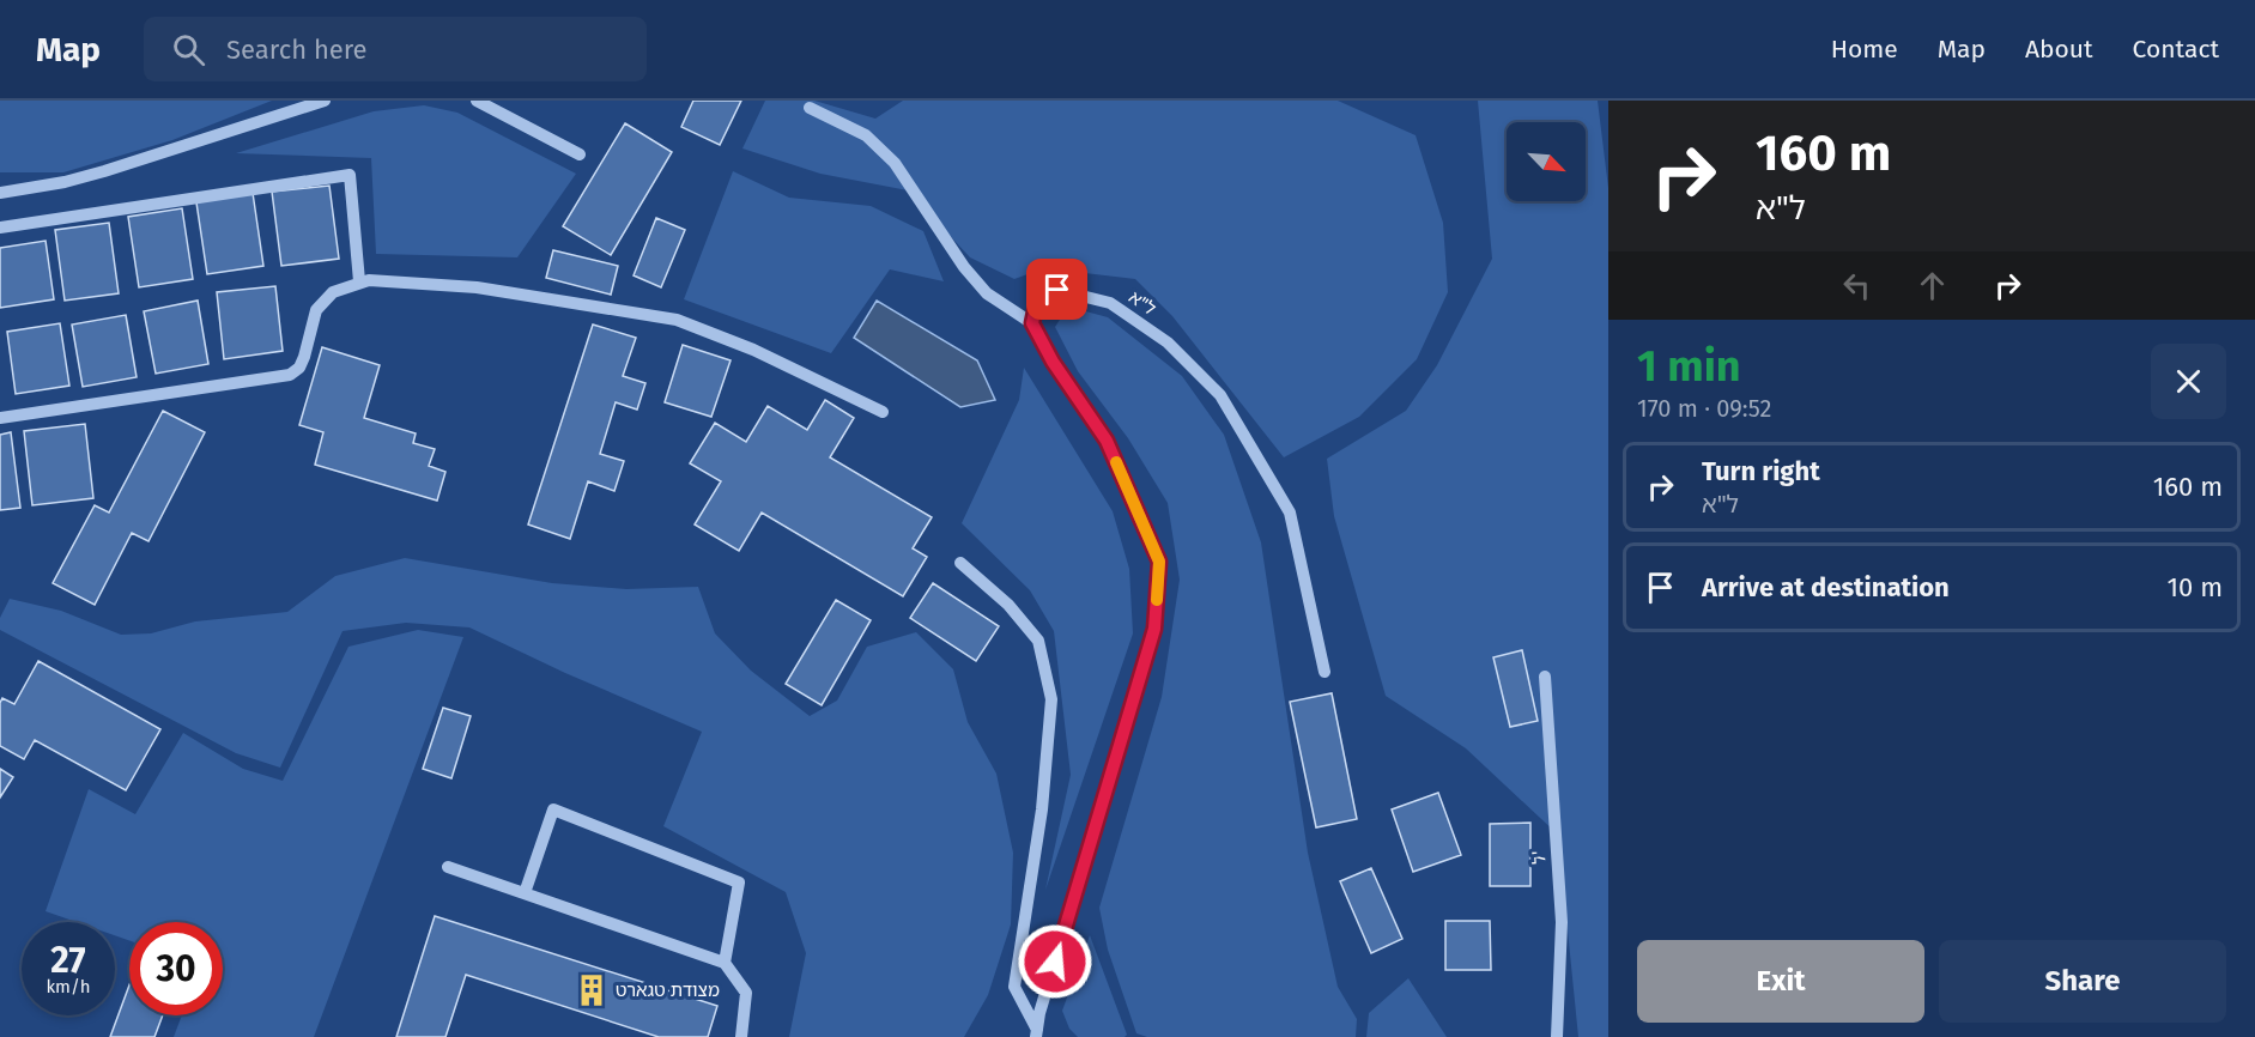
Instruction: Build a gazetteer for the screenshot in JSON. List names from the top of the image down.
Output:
{
  "streets": {
    "street": ["ל\"א", "ל'"]
  },
  "places": {
    "building": ["מצודת טגארט"]
  },
  "north": "bottom right",
  "page": {
    "header": "Map",
    "search": "Search here",
    "nav": [
      "Home",
      "Map",
      "About",
      "Contact"
    ],
    "turn": ["160 m", "ל\"א"],
    "heading": ["1 min", "170 m · 09:52"],
    "list": [
      {
        "name": "Turn right",
        "note": "ל\"א",
        "value": "160 m"
      },
      {
        "name": "Arrive at destination",
        "value": "10 m"
      }
    ],
    "speed": "27 km/h",
    "limit": "30",
    "buttons": ["Exit", "Share"]
  }
}
